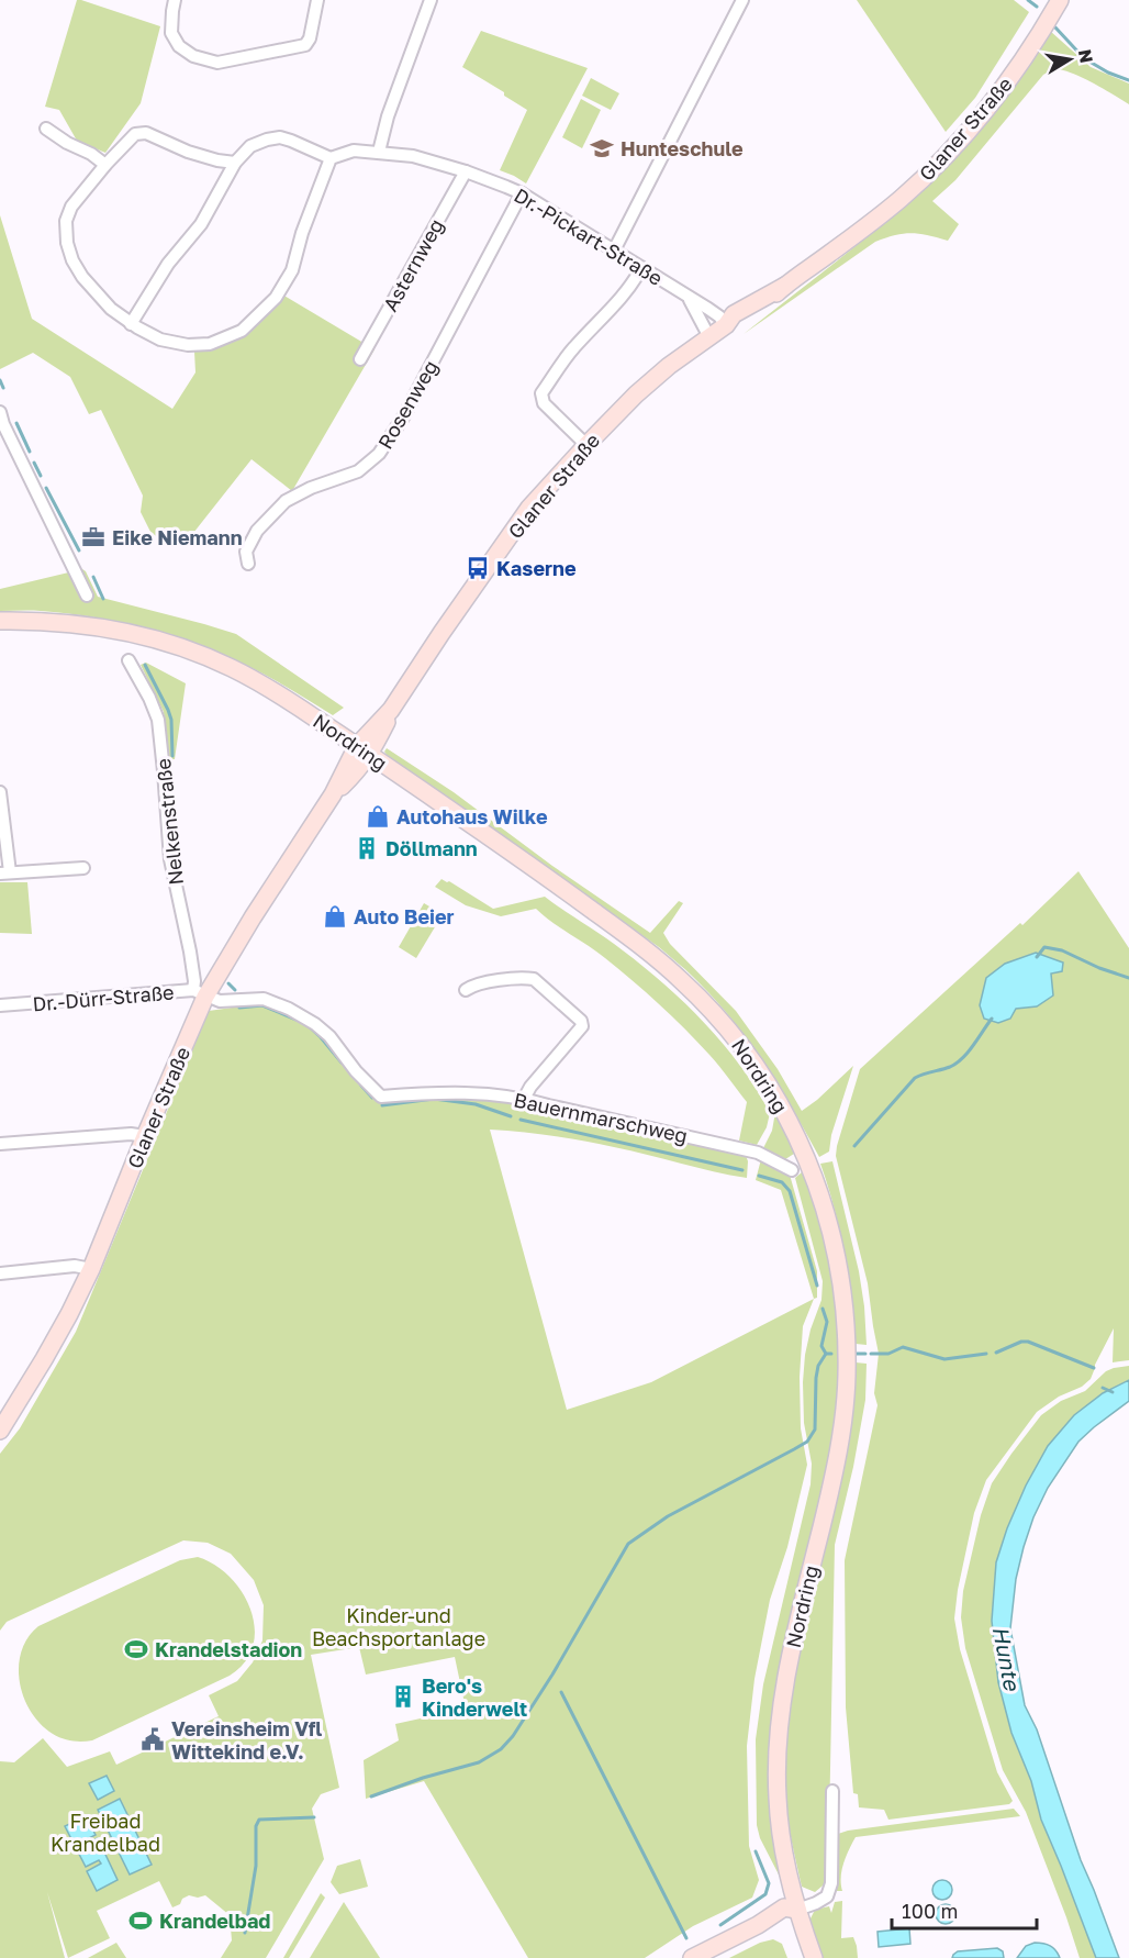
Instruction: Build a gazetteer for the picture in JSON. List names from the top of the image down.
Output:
{
  "streets": {
    "street": [
      "Glaner Straße",
      "Dr.-Pickart-Straße",
      "Asternweg",
      "Rosenweg",
      "Nordring",
      "Nelkenstraße",
      "Dr.-Dürr-Straße",
      "Bauernmarschweg"
    ]
  },
  "crossings": [
    ["Glaner Straße", "Dr.-Pickart-Straße"],
    ["Glaner Straße", "Nordring"],
    ["Glaner Straße", "Nelkenstraße"],
    ["Glaner Straße", "Dr.-Dürr-Straße"],
    ["Glaner Straße", "Bauernmarschweg"],
    ["Dr.-Pickart-Straße", "Asternweg"],
    ["Dr.-Pickart-Straße", "Rosenweg"],
    ["Nelkenstraße", "Dr.-Dürr-Straße"],
    ["Nelkenstraße", "Bauernmarschweg"],
    ["Dr.-Dürr-Straße", "Bauernmarschweg"]
  ],
  "water": ["Hunte"],
  "parks": ["Kinder-und Beachsportanlage", "Freibad Krandelbad"],
  "places": {
    "school or university": ["Hunteschule"],
    "office": ["Eike Niemann"],
    "bus stop": ["Kaserne"],
    "shop": ["Autohaus Wilke", "Auto Beier"],
    "building": ["Döllmann", "Bero's Kinderwelt"],
    "sports": ["Krandelstadion", "Krandelbad"],
    "public building": ["Vereinsheim Vfl Wittekind e.V."]
  },
  "scale_bar": "100 m",
  "north": "right"
}
